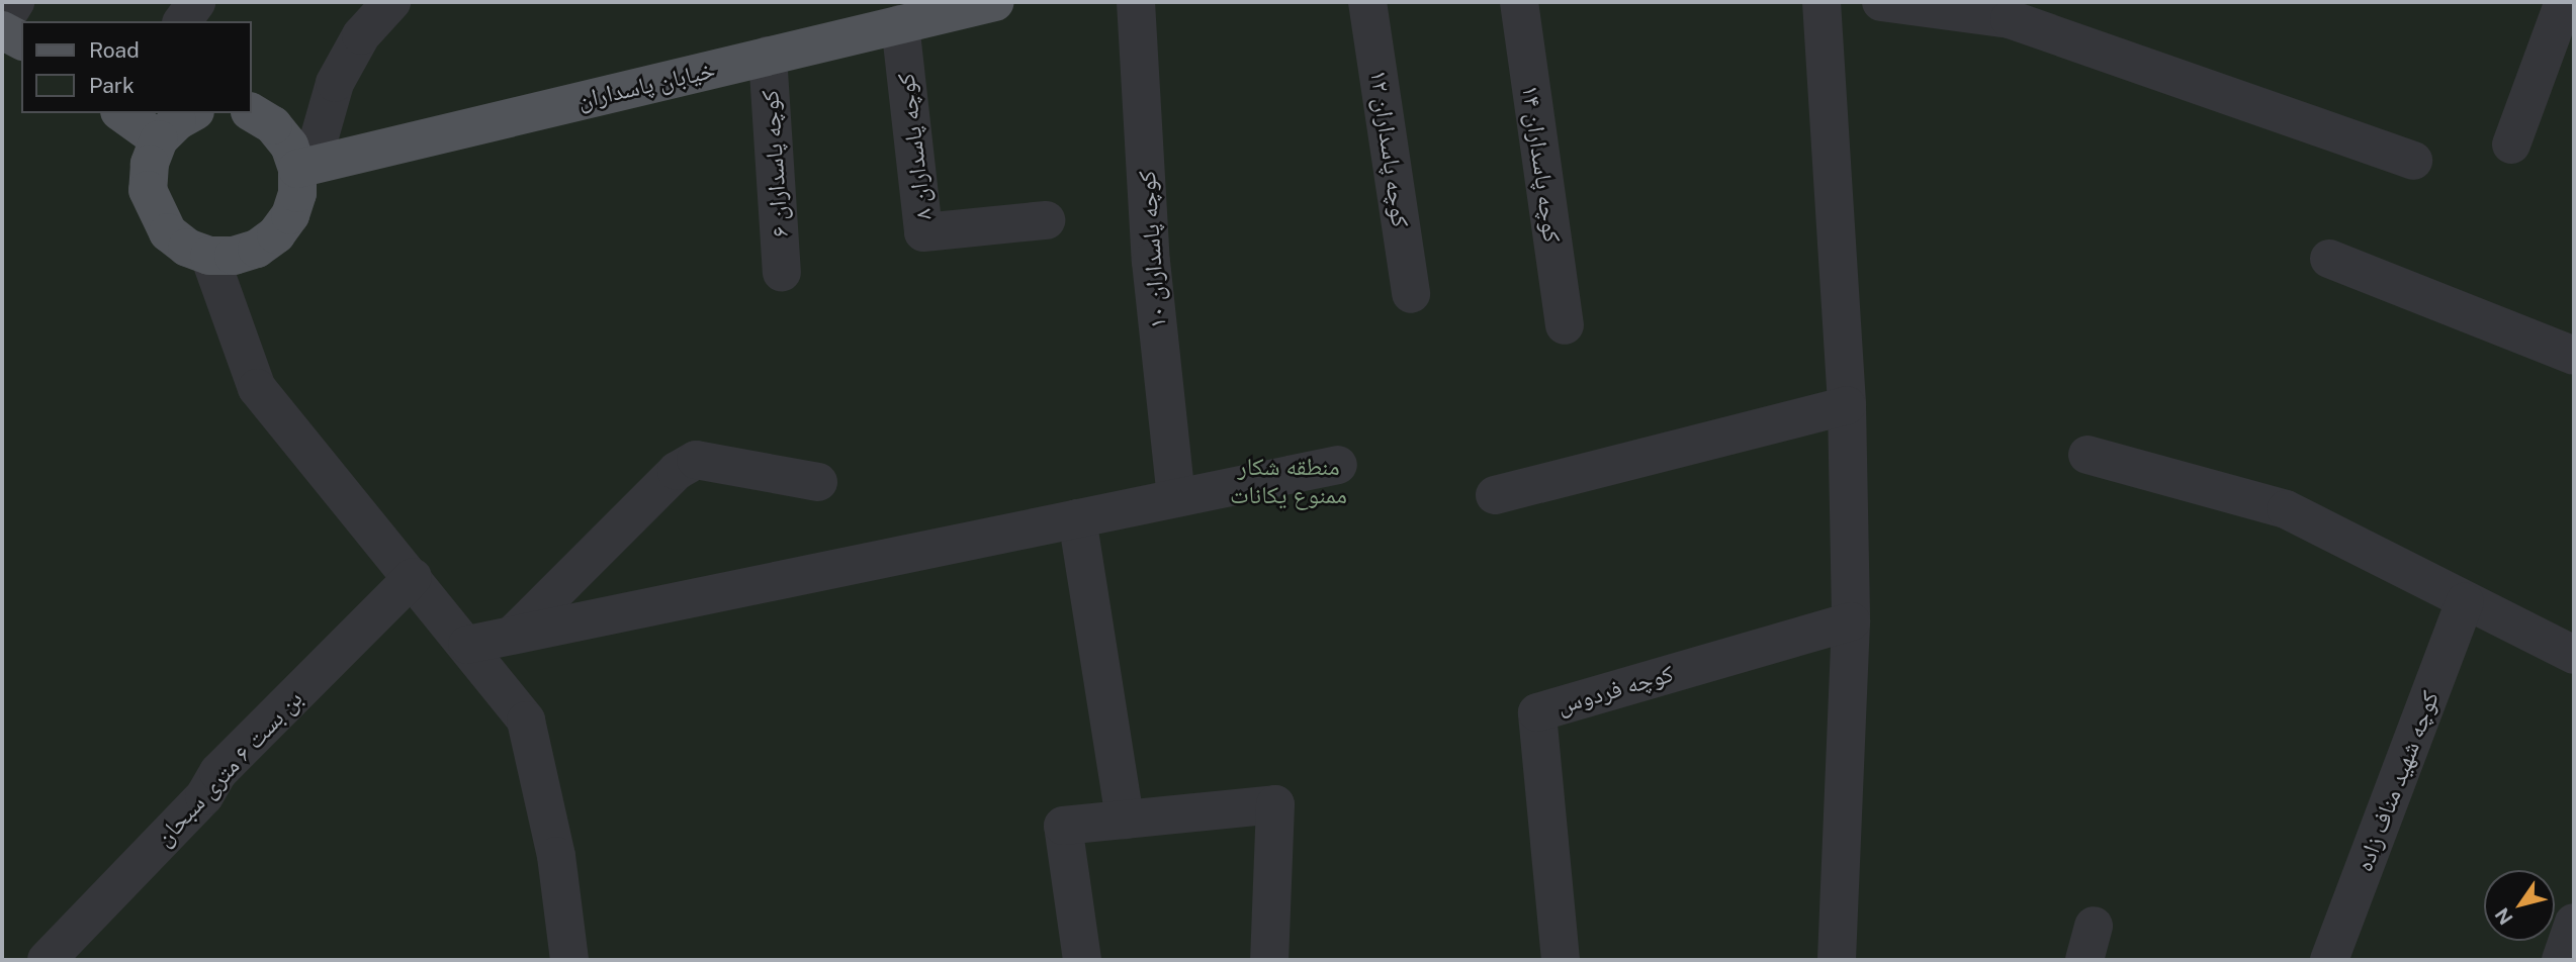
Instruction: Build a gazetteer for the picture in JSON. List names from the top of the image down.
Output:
{
  "streets": {
    "main road": ["خیابان پاسداران"],
    "street": [
      "کوچه پاسداران ۸",
      "کوچه پاسداران ۱۲",
      "کوچه پاسداران ۶",
      "کوچه پاسداران ۱۴",
      "کوچه پاسداران ۱۰",
      "کوچه فردوس",
      "بن بست ۶ متری سبحان",
      "کوچه شهید مناف زاده"
    ]
  },
  "crossings": [
    ["خیابان پاسداران", "کوچه پاسداران ۸"],
    ["خیابان پاسداران", "کوچه پاسداران ۶"]
  ],
  "parks": ["منطقه شکار ممنوع یکانات"],
  "legend": ["Road", "Park"],
  "north": "bottom left"
}
